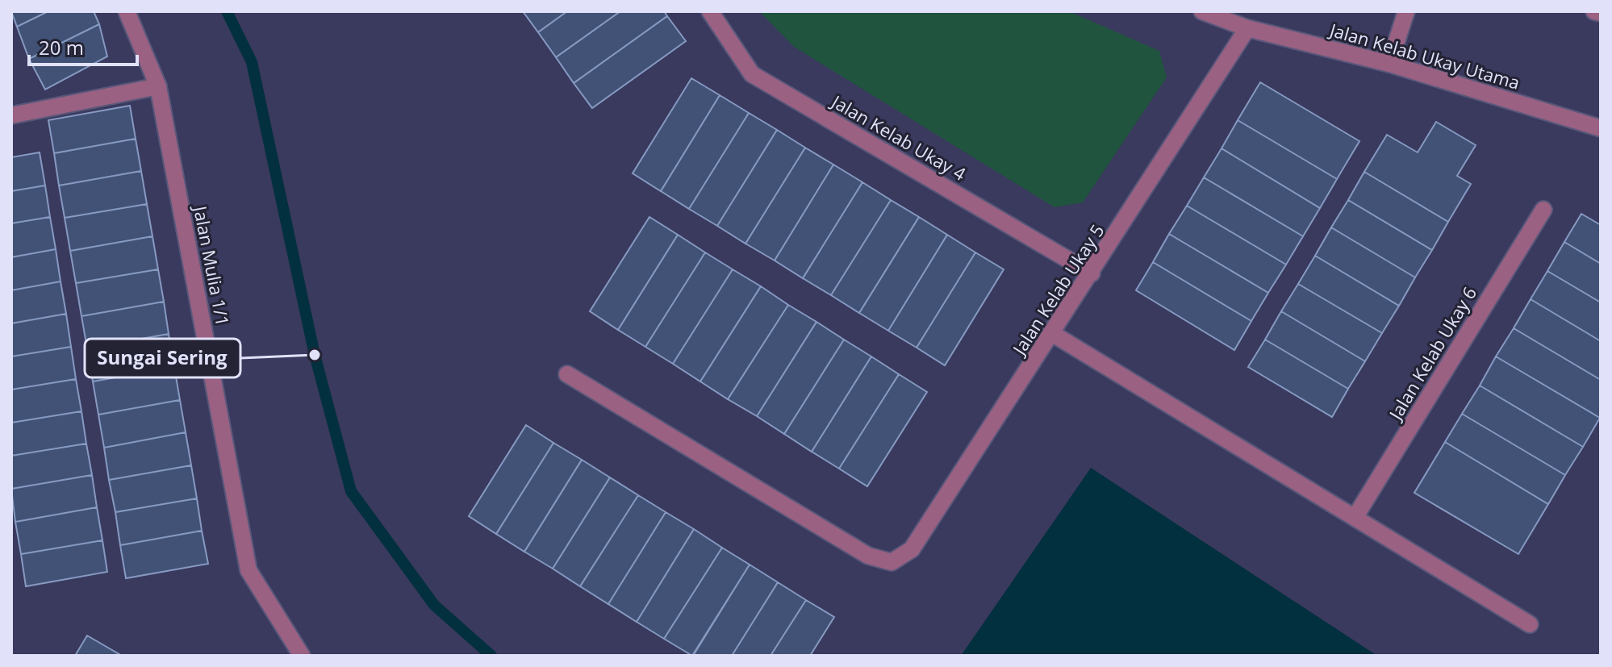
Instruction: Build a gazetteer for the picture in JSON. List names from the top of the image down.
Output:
{
  "streets": {
    "street": [
      "Jalan Kelab Ukay Utama",
      "Jalan Kelab Ukay 4",
      "Jalan Mulia 1/1",
      "Jalan Kelab Ukay 5",
      "Jalan Kelab Ukay 6"
    ]
  },
  "crossings": [
    ["Jalan Kelab Ukay Utama", "Jalan Kelab Ukay 5"],
    ["Jalan Kelab Ukay 4", "Jalan Kelab Ukay 5"]
  ],
  "places": ["Sungai Sering"],
  "scale_bar": "20 m"
}
